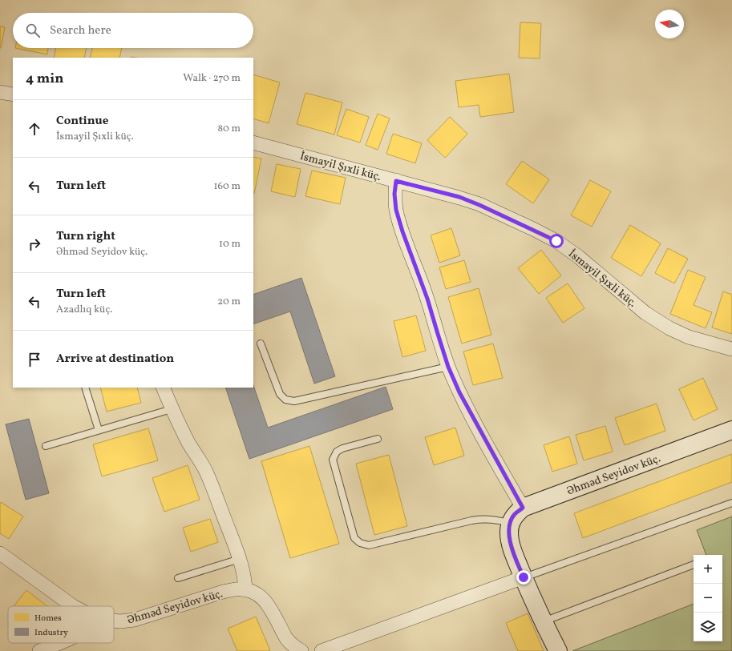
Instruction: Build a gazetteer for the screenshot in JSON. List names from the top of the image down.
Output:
{
  "streets": {
    "street": ["İsmayil Şıxli küç.", "Əhməd Seyidov küç."]
  },
  "legend": ["Homes", "Industry"],
  "north": "left",
  "page": {
    "search": "Search here",
    "heading": ["4 min", "Walk · 270 m"],
    "list": [
      ["Continue", "İsmayil Şıxli küç.", "80 m"],
      ["Turn left", "160 m"],
      ["Turn right", "Əhməd Seyidov küç.", "10 m"],
      ["Turn left", "Azadlıq küç.", "20 m"],
      "Arrive at destination"
    ],
    "map_buttons": ["+", "−"]
  }
}
